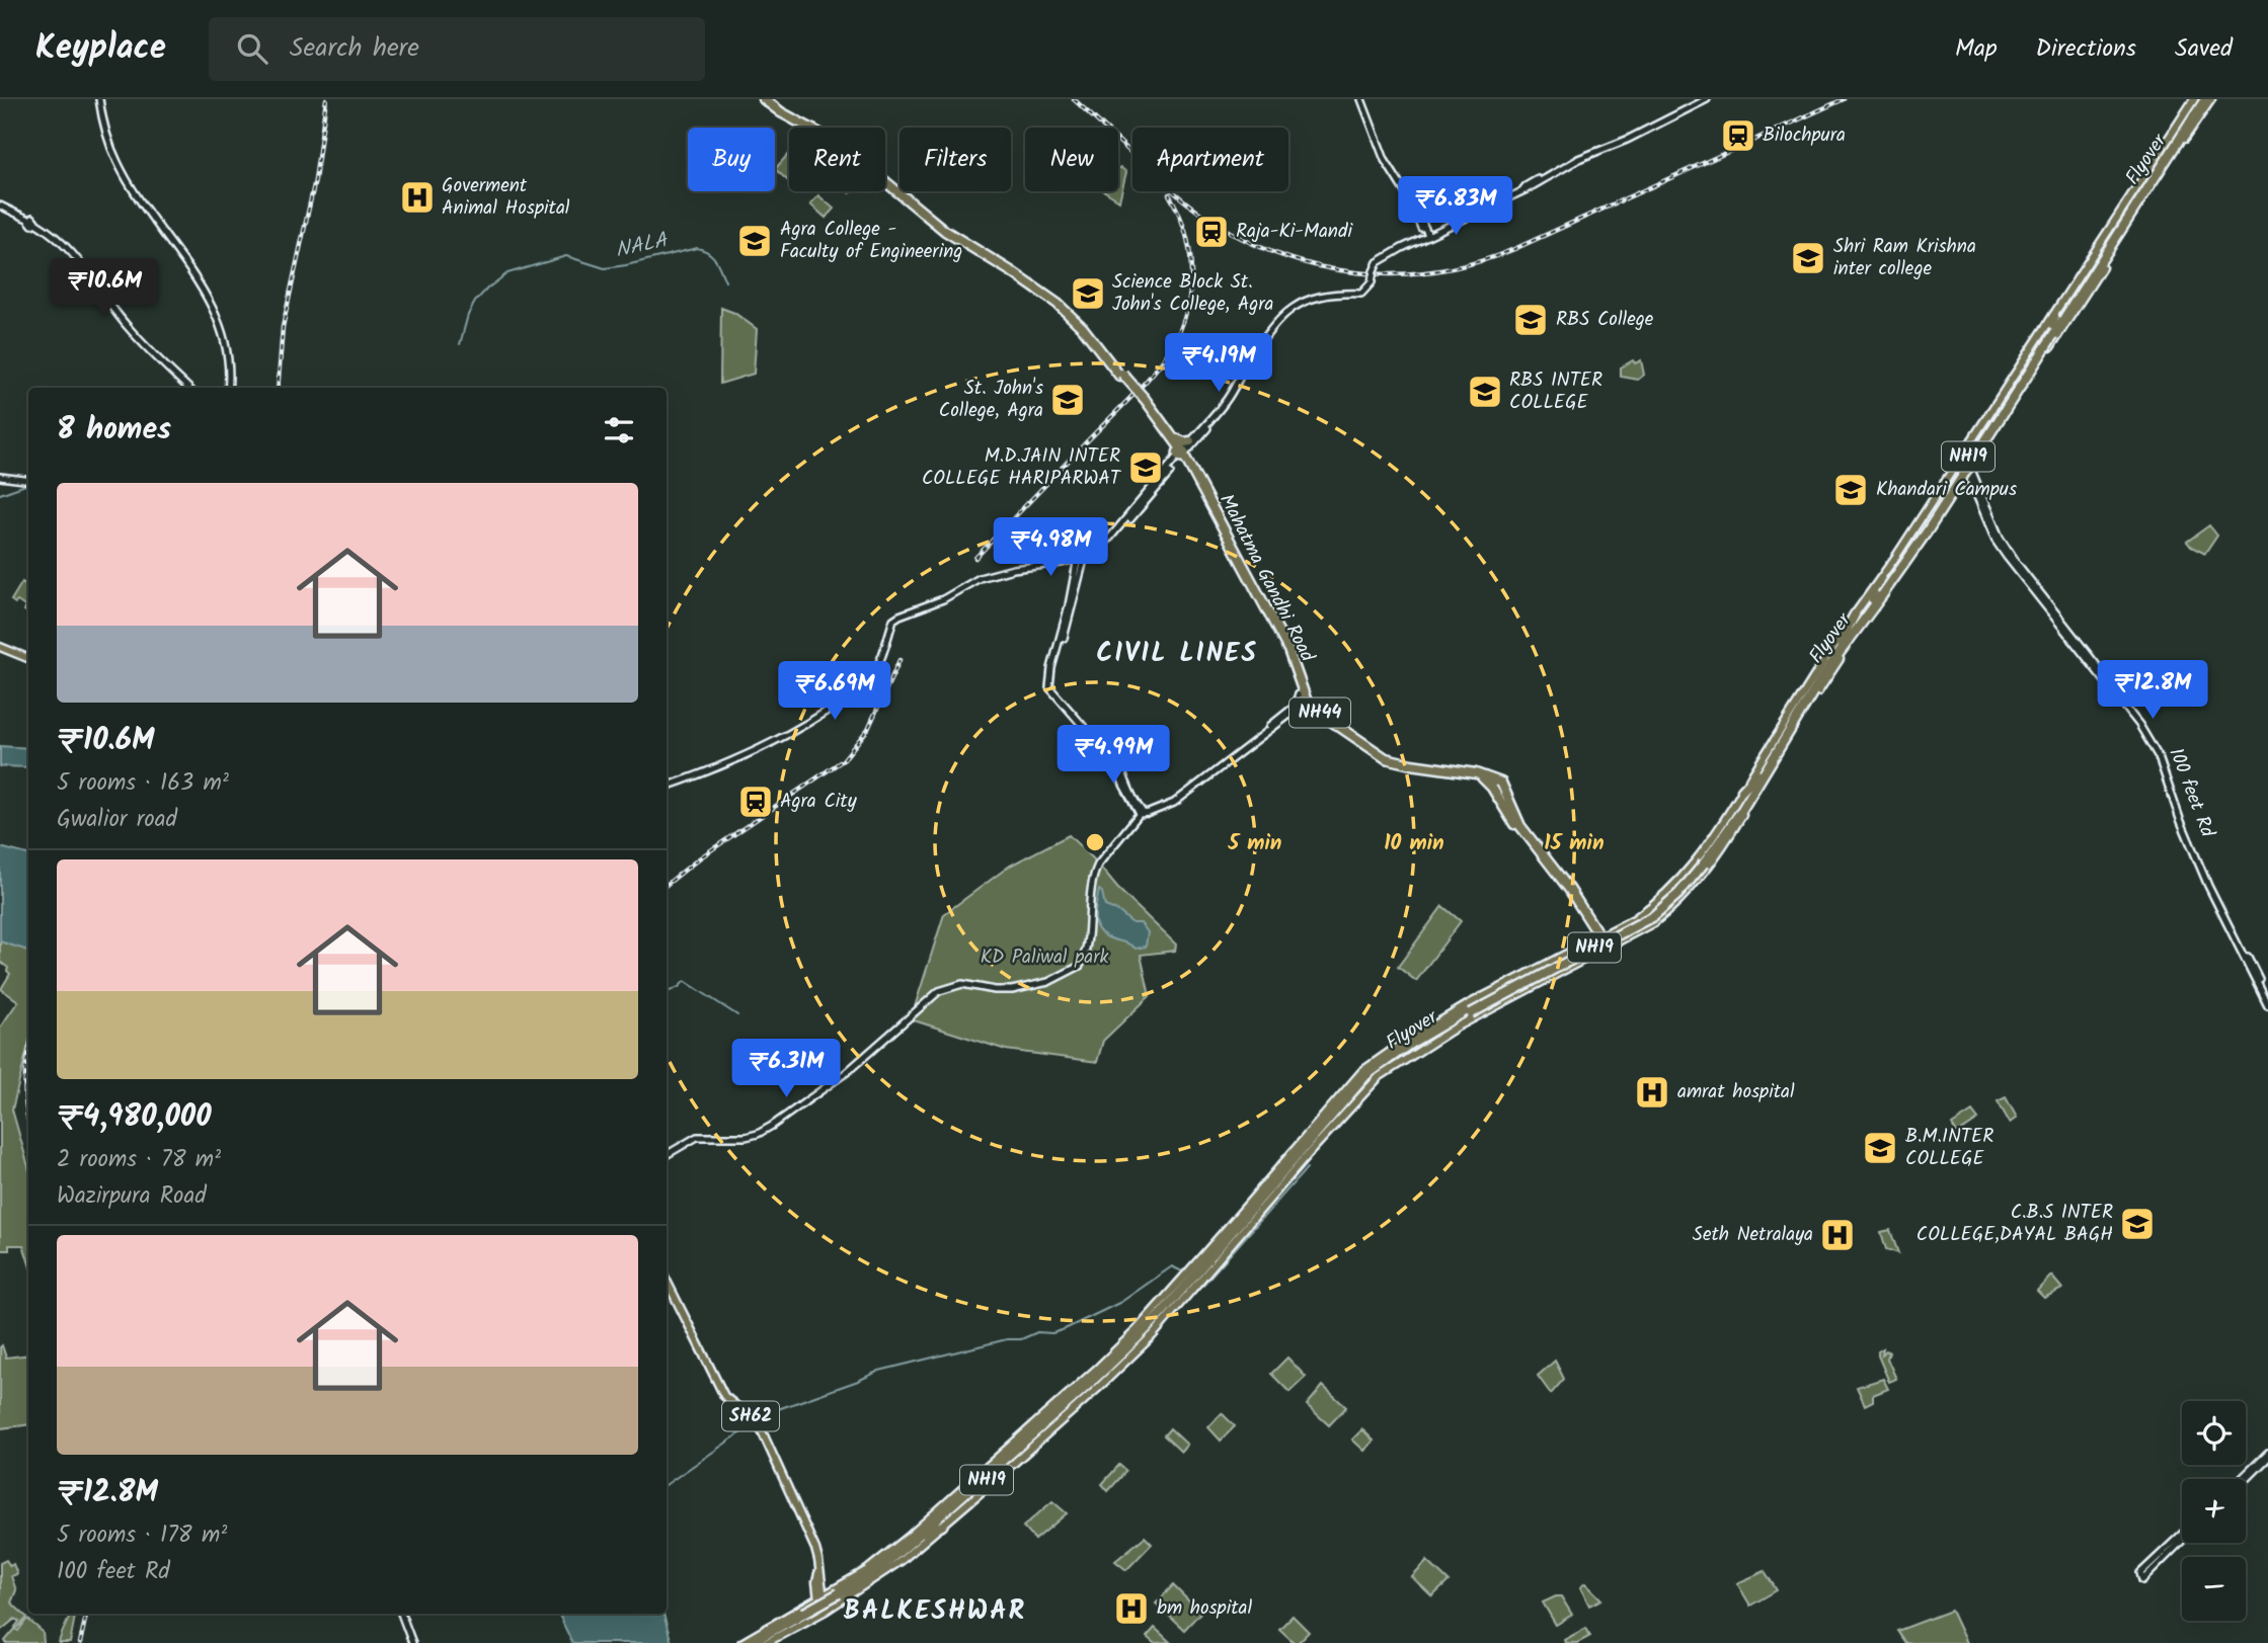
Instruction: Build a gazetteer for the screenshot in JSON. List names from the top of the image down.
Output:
{
  "streets": {
    "highway": [
      "Flyover",
      "NH19",
      "Mahatma Gandhi Road",
      "NH44"
    ],
    "main road": ["100 feet Rd", "SH62"]
  },
  "crossings": [
    ["Flyover", "NH19"],
    ["Mahatma Gandhi Road", "NH44"]
  ],
  "districts": ["CIVIL LINES", "BALKESHWAR"],
  "water": ["NALA"],
  "parks": ["KD Paliwal park"],
  "places": {
    "station": ["Bilochpura", "Raja-Ki-Mandi", "Agra City"],
    "hospital": [
      "Goverment Animal Hospital",
      "amrat hospital",
      "Seth Netralaya",
      "bm hospital"
    ],
    "school or university": [
      "Agra College - Faculty of Engineering",
      "Shri Ram Krishna inter college",
      "Science Block St. John's College, Agra",
      "RBS College",
      "RBS INTER COLLEGE",
      "St. John's College, Agra",
      "M.D.JAIN INTER COLLEGE HARIPARWAT",
      "Khandari Campus",
      "B.M.INTER COLLEGE",
      "C.B.S INTER COLLEGE,DAYAL BAGH"
    ]
  },
  "page": {
    "header": "Keyplace",
    "search": "Search here",
    "nav": ["Map", "Directions", "Saved"],
    "chip": [
      "Buy",
      "Rent",
      "Filters",
      "New",
      "Apartment"
    ],
    "price": [
      "₹6.83M",
      "₹10.6M",
      "₹4.19M",
      "₹4.98M",
      "₹12.8M",
      "₹6.69M",
      "₹4.99M",
      "₹6.31M"
    ],
    "heading": "8 homes",
    "list": [
      {
        "name": "₹10.6M",
        "note": "5 rooms · 163 m² · Gwalior road"
      },
      {
        "name": "₹4,980,000",
        "note": "2 rooms · 78 m² · Wazirpura Road"
      },
      {
        "name": "₹12.8M",
        "note": "5 rooms · 178 m² · 100 feet Rd"
      }
    ],
    "map_buttons": ["+", "−"]
  },
  "rings": ["5 min", "10 min", "15 min"]
}
